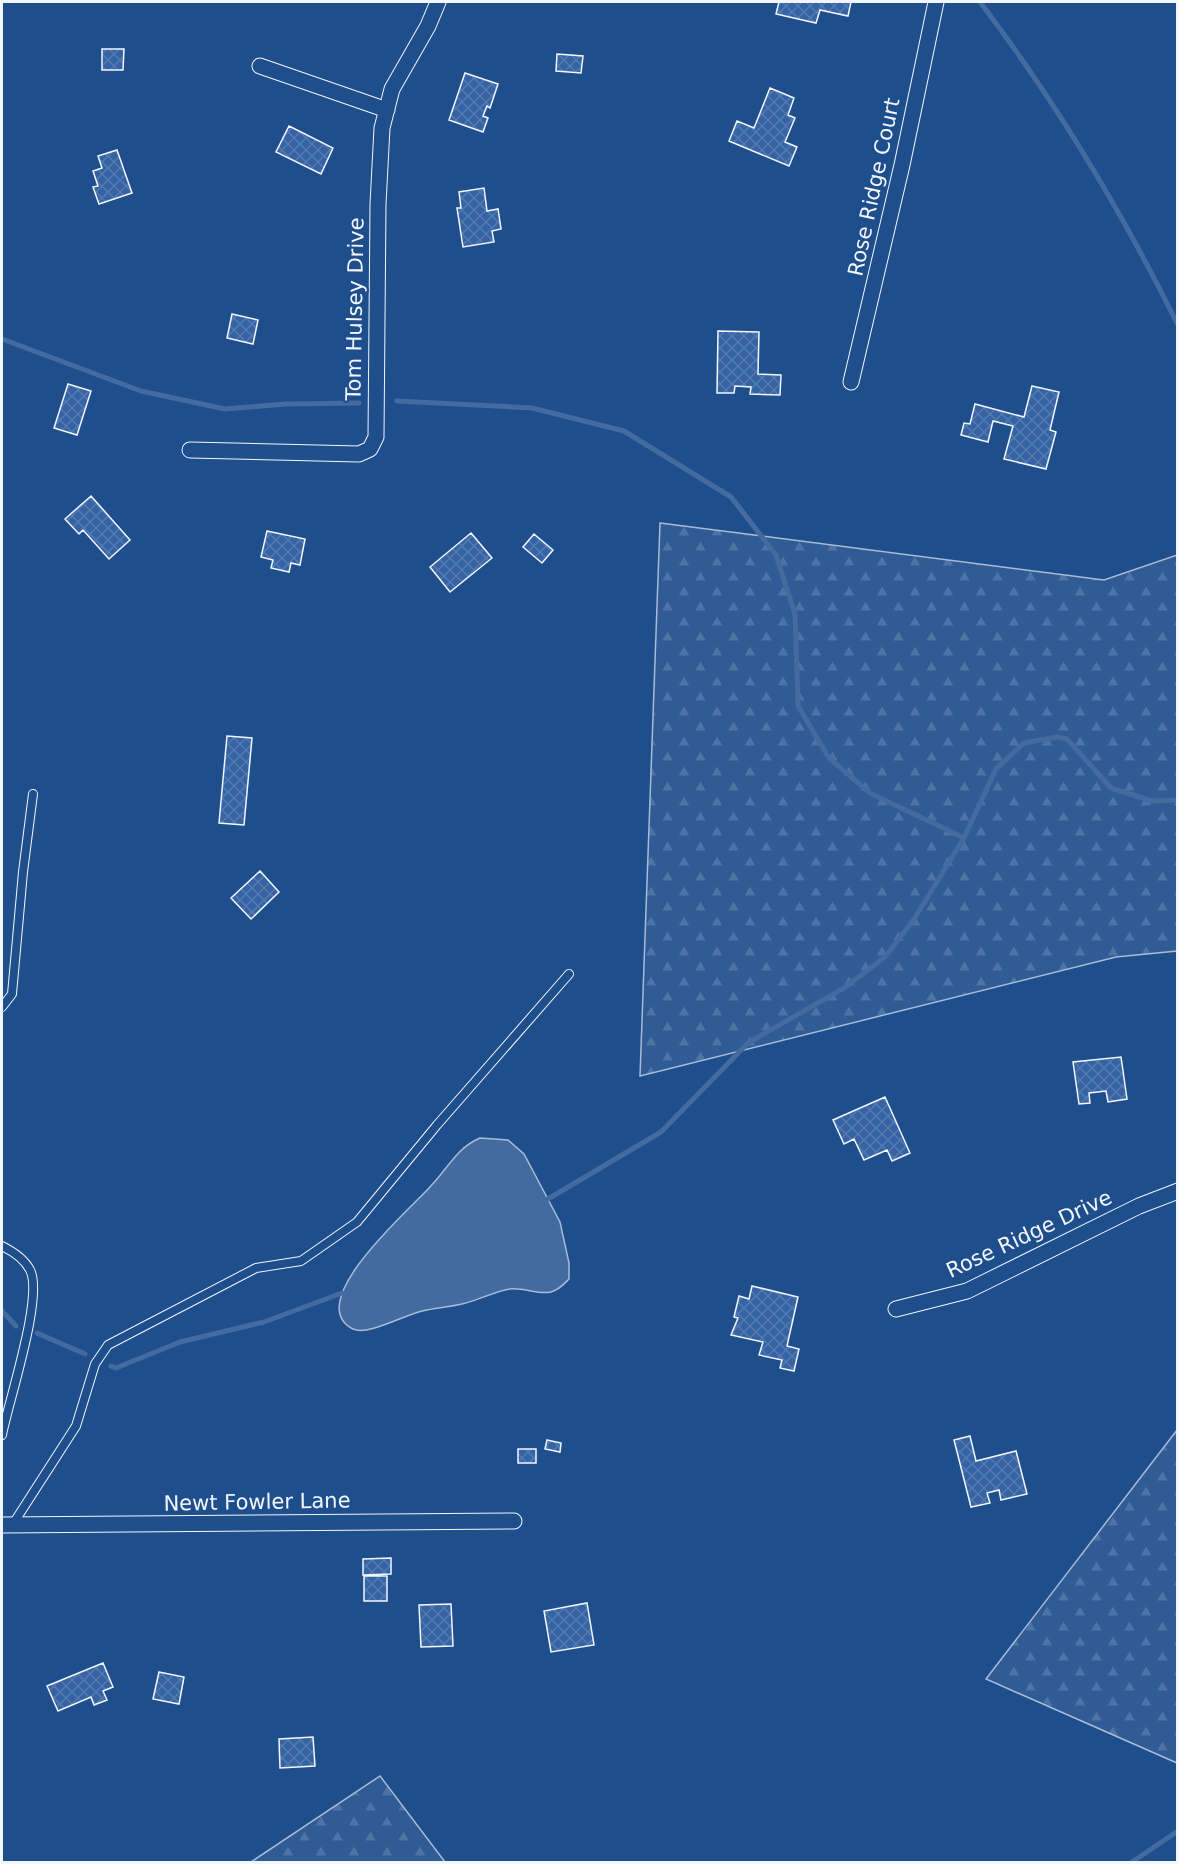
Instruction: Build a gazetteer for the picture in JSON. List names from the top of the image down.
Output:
{
  "streets": {
    "street": [
      "Rose Ridge Court",
      "Tom Hulsey Drive",
      "Rose Ridge Drive",
      "Newt Fowler Lane"
    ]
  }
}
